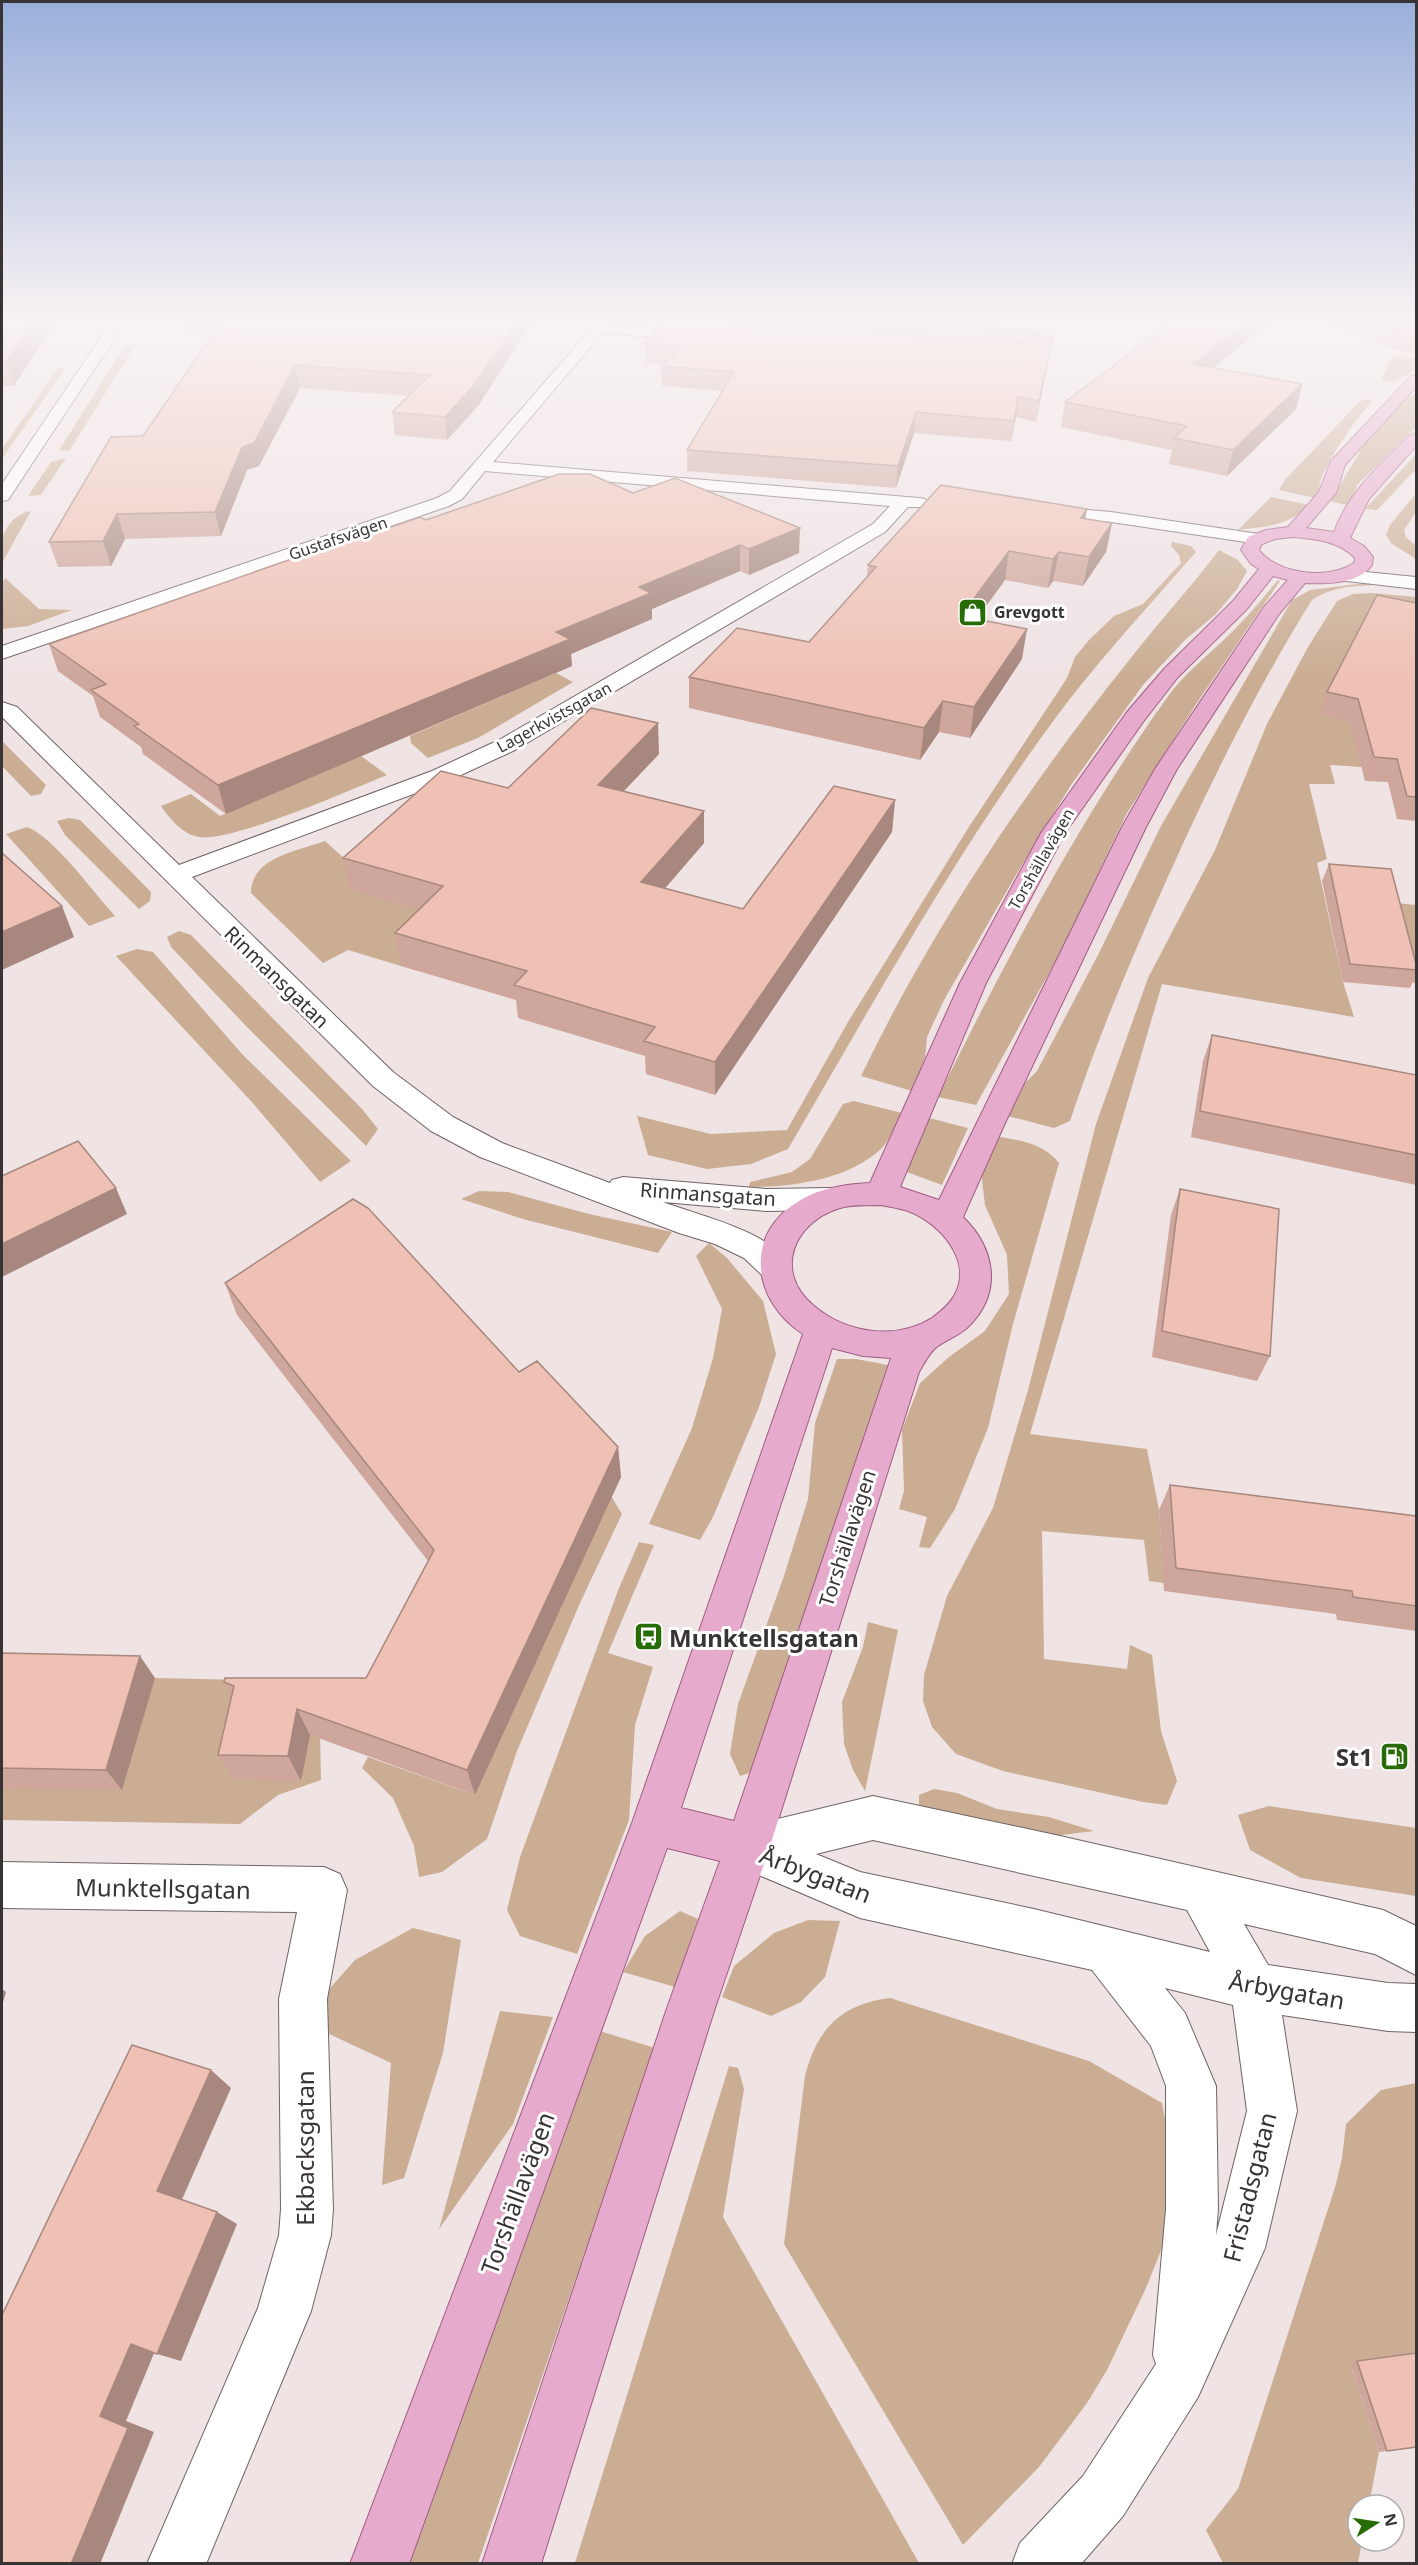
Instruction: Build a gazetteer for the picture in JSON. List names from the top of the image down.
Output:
{
  "streets": {
    "main road": ["Torshällavägen"],
    "street": [
      "Gustafsvägen",
      "Lagerkvistsgatan",
      "Rinmansgatan",
      "Årbygatan",
      "Munktellsgatan",
      "Ekbacksgatan",
      "Fristadsgatan"
    ]
  },
  "crossings": [
    ["Lagerkvistsgatan", "Rinmansgatan"],
    ["Torshällavägen", "Rinmansgatan"],
    ["Årbygatan", "Fristadsgatan"],
    ["Munktellsgatan", "Ekbacksgatan"]
  ],
  "places": {
    "shop": ["Grevgott"],
    "bus stop": ["Munktellsgatan"],
    "fuel station": ["St1"]
  },
  "north": "right"
}
